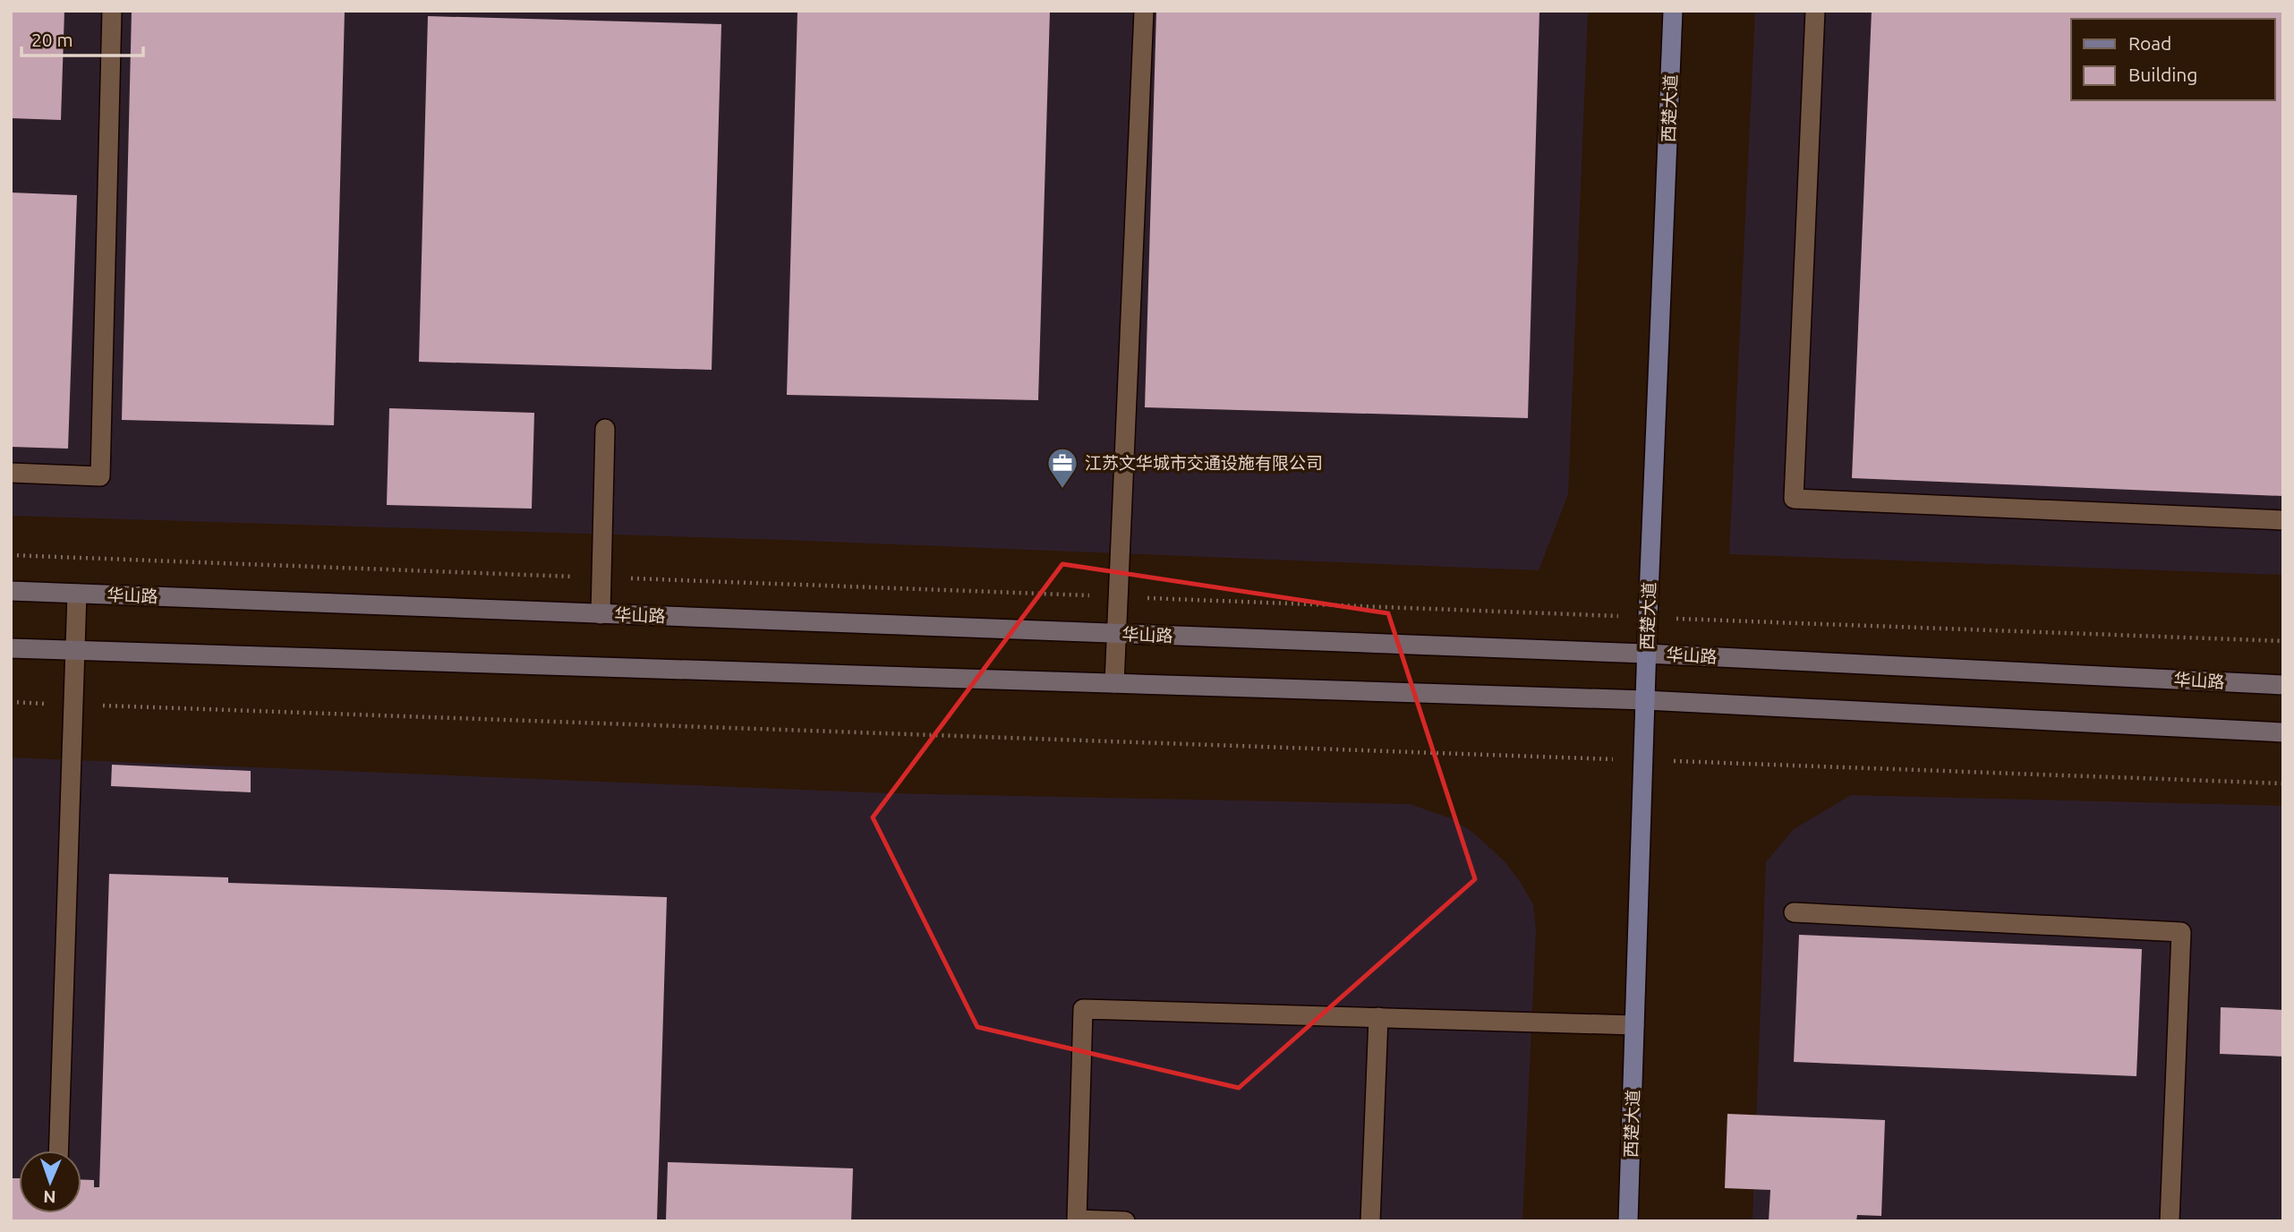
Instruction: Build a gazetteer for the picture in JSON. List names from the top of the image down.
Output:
{
  "streets": {
    "main road": ["西楚大道"],
    "street": ["华山路"]
  },
  "crossings": [
    ["西楚大道", "华山路"]
  ],
  "places": {
    "office": ["江苏文华城市交通设施有限公司"]
  },
  "legend": ["Road", "Building"],
  "scale_bar": "20 m",
  "north": "bottom"
}
